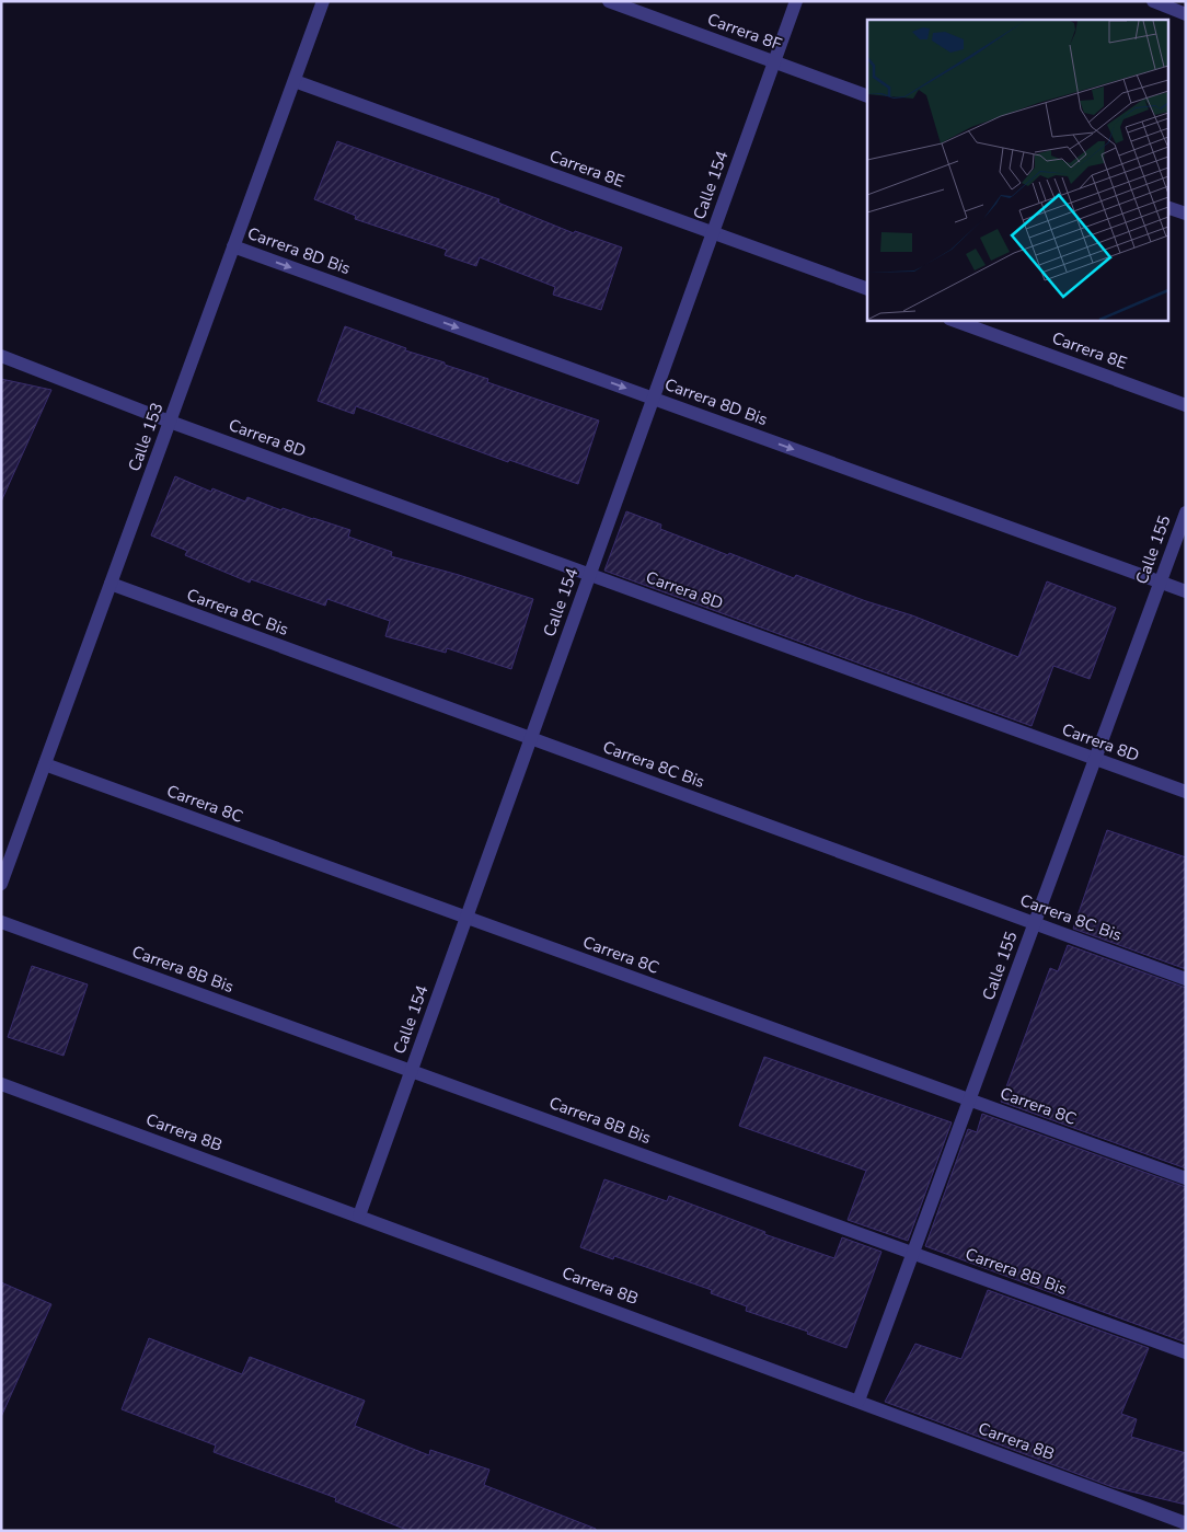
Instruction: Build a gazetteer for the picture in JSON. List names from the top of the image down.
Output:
{
  "streets": {
    "street": [
      "Carrera 8F",
      "Carrera 8E",
      "Calle 154",
      "Carrera 8D Bis",
      "Calle 153",
      "Carrera 8D",
      "Calle 155",
      "Carrera 8C Bis",
      "Carrera 8C",
      "Carrera 8B Bis",
      "Carrera 8B"
    ]
  },
  "crossings": [
    ["Carrera 8F", "Calle 154"],
    ["Carrera 8E", "Calle 154"],
    ["Carrera 8E", "Calle 153"],
    ["Calle 154", "Carrera 8D Bis"],
    ["Calle 154", "Carrera 8D"],
    ["Calle 154", "Carrera 8C Bis"],
    ["Calle 154", "Carrera 8C"],
    ["Calle 154", "Carrera 8B Bis"],
    ["Calle 154", "Carrera 8B"],
    ["Carrera 8D Bis", "Calle 153"],
    ["Carrera 8D Bis", "Calle 155"],
    ["Calle 153", "Carrera 8D"],
    ["Calle 153", "Carrera 8C Bis"],
    ["Calle 153", "Carrera 8C"],
    ["Carrera 8D", "Calle 155"],
    ["Calle 155", "Carrera 8C Bis"],
    ["Calle 155", "Carrera 8C"],
    ["Calle 155", "Carrera 8B Bis"],
    ["Calle 155", "Carrera 8B"]
  ],
  "one_way": ["Carrera 8D Bis"]
}
